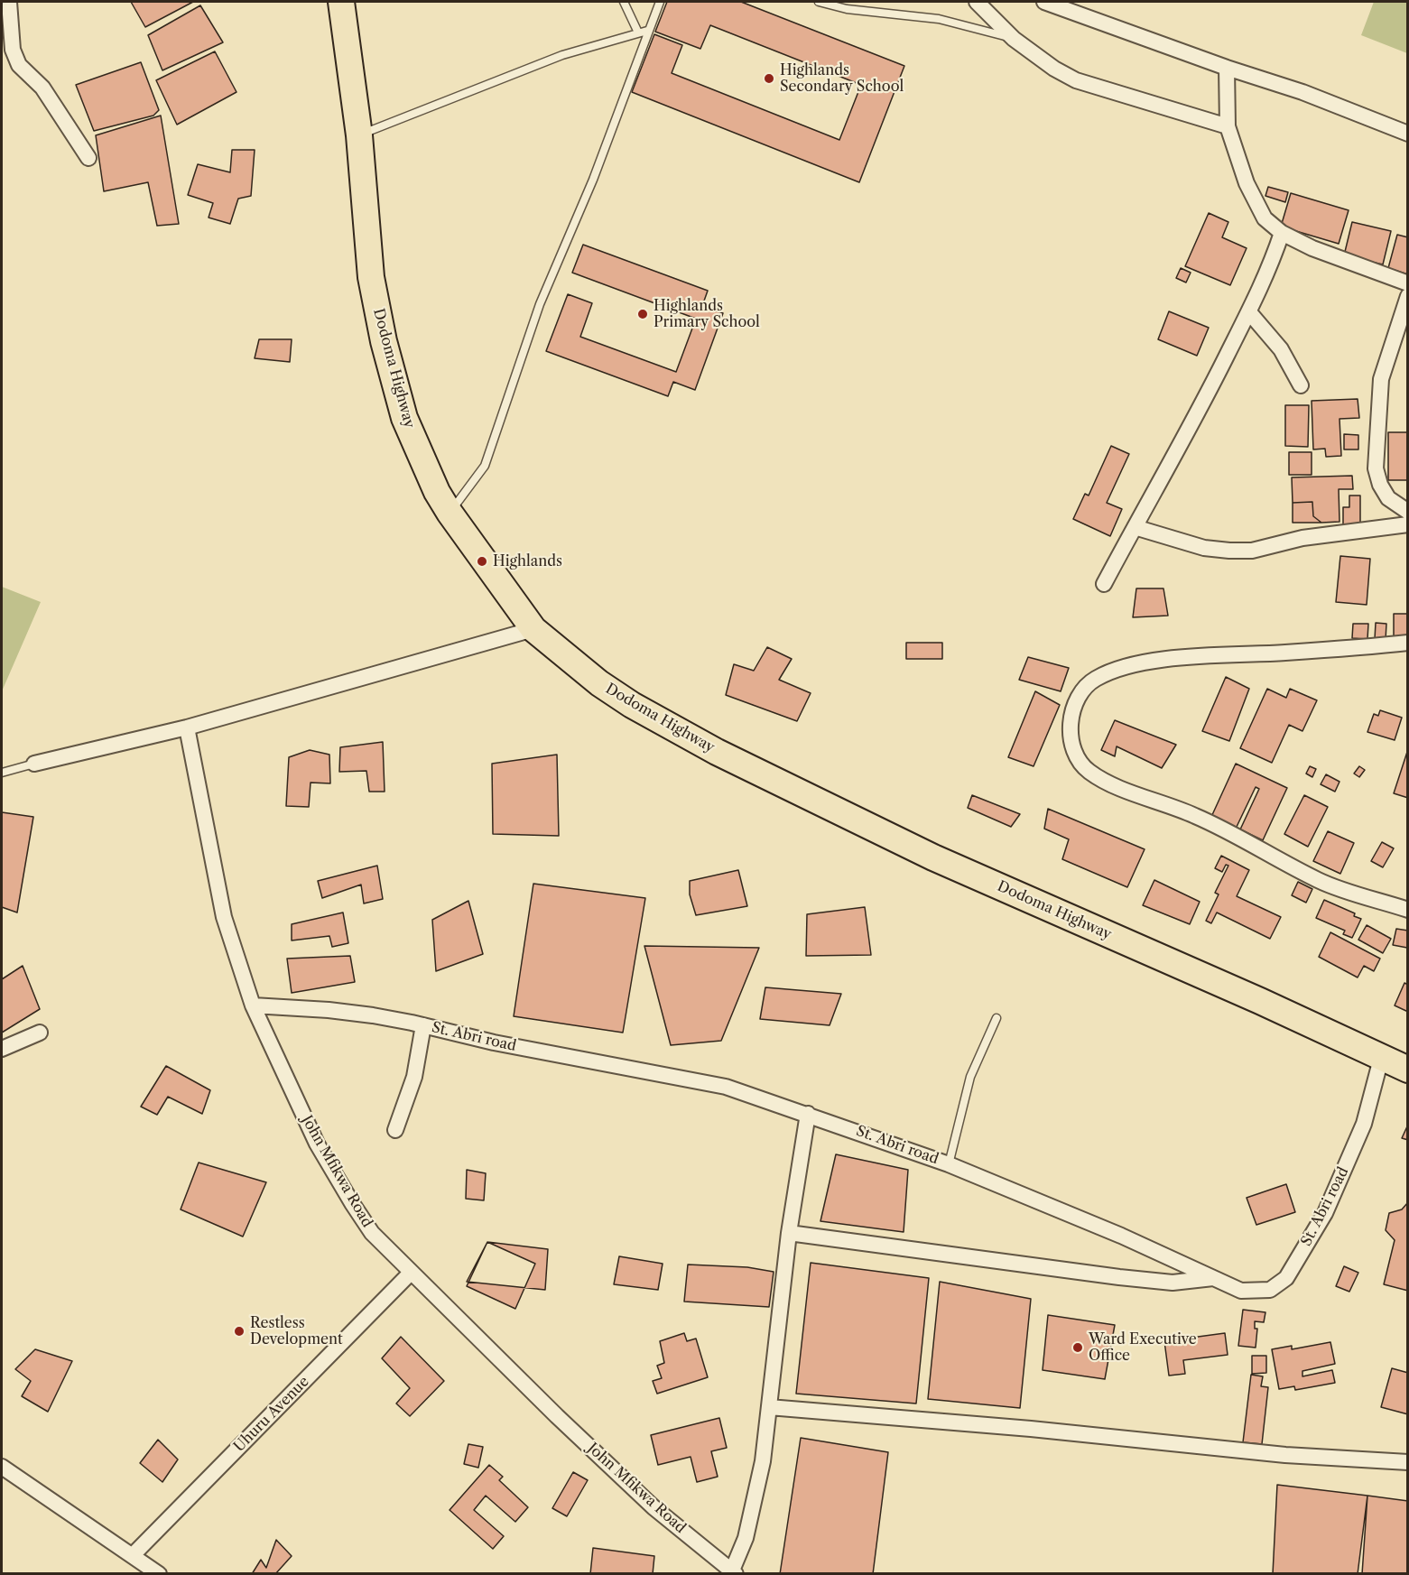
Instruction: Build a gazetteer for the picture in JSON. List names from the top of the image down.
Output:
{
  "streets": {
    "highway": ["Dodoma Highway"],
    "street": ["St. Abri road", "John Mfikwa Road", "Uhuru Avenue"]
  },
  "crossings": [
    ["Dodoma Highway", "St. Abri road"],
    ["St. Abri road", "John Mfikwa Road"],
    ["John Mfikwa Road", "Uhuru Avenue"]
  ],
  "places": [
    "Highlands Secondary School",
    "Highlands Primary School",
    "Highlands",
    "Restless Development",
    "Ward Executive Office"
  ]
}
